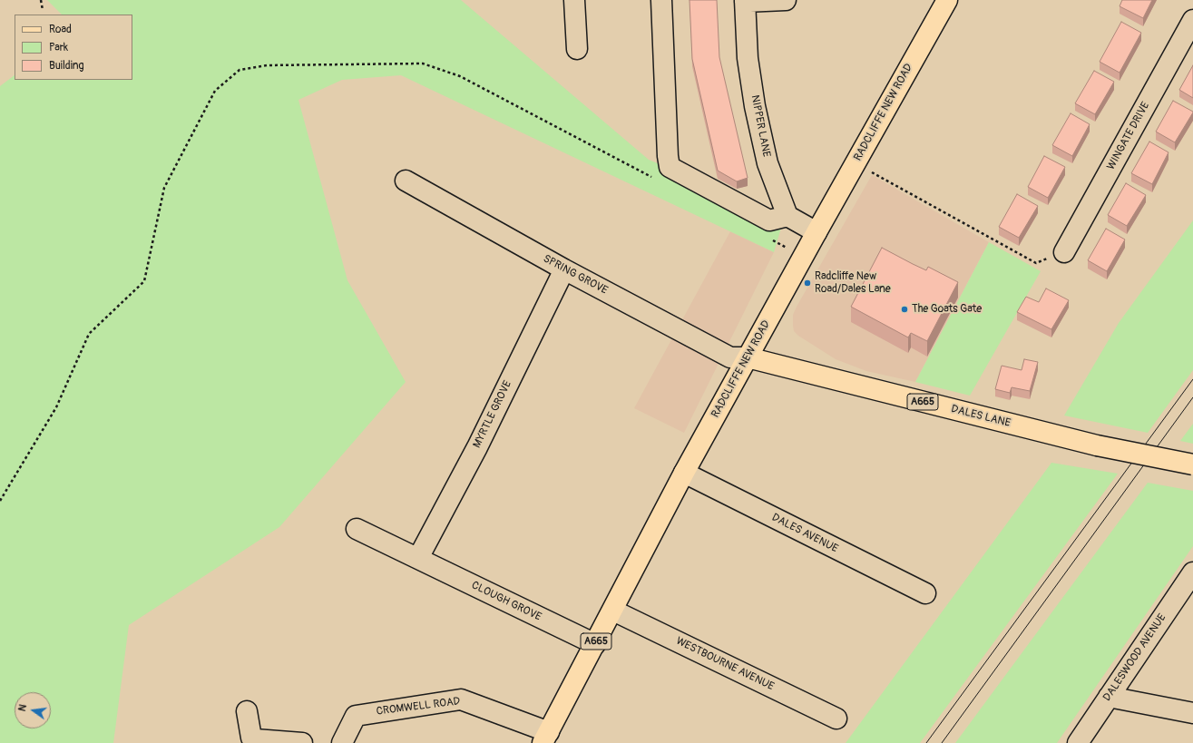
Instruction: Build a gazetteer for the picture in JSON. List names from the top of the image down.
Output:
{
  "streets": {
    "main road": ["RADCLIFFE NEW ROAD", "A665", "DALES LANE"],
    "street": [
      "NIPPER LANE",
      "WINGATE DRIVE",
      "SPRING GROVE",
      "MYRTLE GROVE",
      "DALES AVENUE",
      "CLOUGH GROVE",
      "DALESWOOD AVENUE",
      "WESTBOURNE AVENUE",
      "CROMWELL ROAD"
    ]
  },
  "crossings": [
    ["RADCLIFFE NEW ROAD", "SPRING GROVE"],
    ["RADCLIFFE NEW ROAD", "DALES LANE"],
    ["RADCLIFFE NEW ROAD", "DALES AVENUE"],
    ["RADCLIFFE NEW ROAD", "CLOUGH GROVE"],
    ["RADCLIFFE NEW ROAD", "WESTBOURNE AVENUE"],
    ["RADCLIFFE NEW ROAD", "CROMWELL ROAD"],
    ["SPRING GROVE", "MYRTLE GROVE"],
    ["SPRING GROVE", "DALES LANE"],
    ["MYRTLE GROVE", "CLOUGH GROVE"]
  ],
  "places": ["Radcliffe New Road/Dales Lane", "The Goats Gate"],
  "legend": ["Road", "Park", "Building"],
  "north": "left"
}
